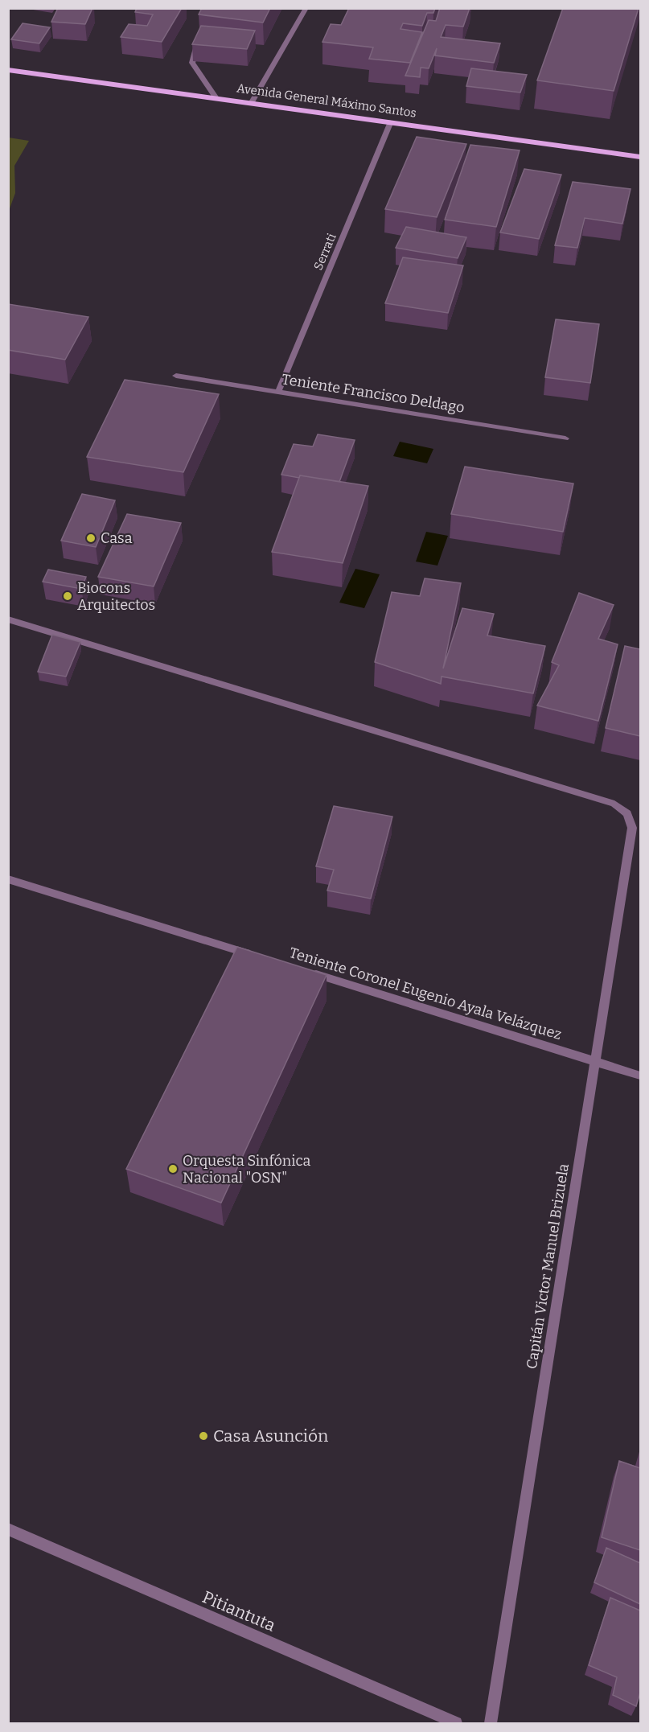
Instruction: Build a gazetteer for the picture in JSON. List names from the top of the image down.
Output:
{
  "streets": {
    "main road": ["Avenida General Máximo Santos"],
    "street": [
      "Serrati",
      "Teniente Francisco Deldago",
      "Teniente Coronel Eugenio Ayala Velázquez",
      "Capitán Victor Manuel Brizuela",
      "Pitiantuta"
    ]
  },
  "crossings": [
    ["Avenida General Máximo Santos", "Serrati"],
    ["Serrati", "Teniente Francisco Deldago"],
    ["Teniente Coronel Eugenio Ayala Velázquez", "Capitán Victor Manuel Brizuela"]
  ],
  "places": [
    "Casa",
    "Biocons Arquitectos",
    "Orquesta Sinfónica Nacional \"OSN\"",
    "Casa Asunción"
  ]
}
